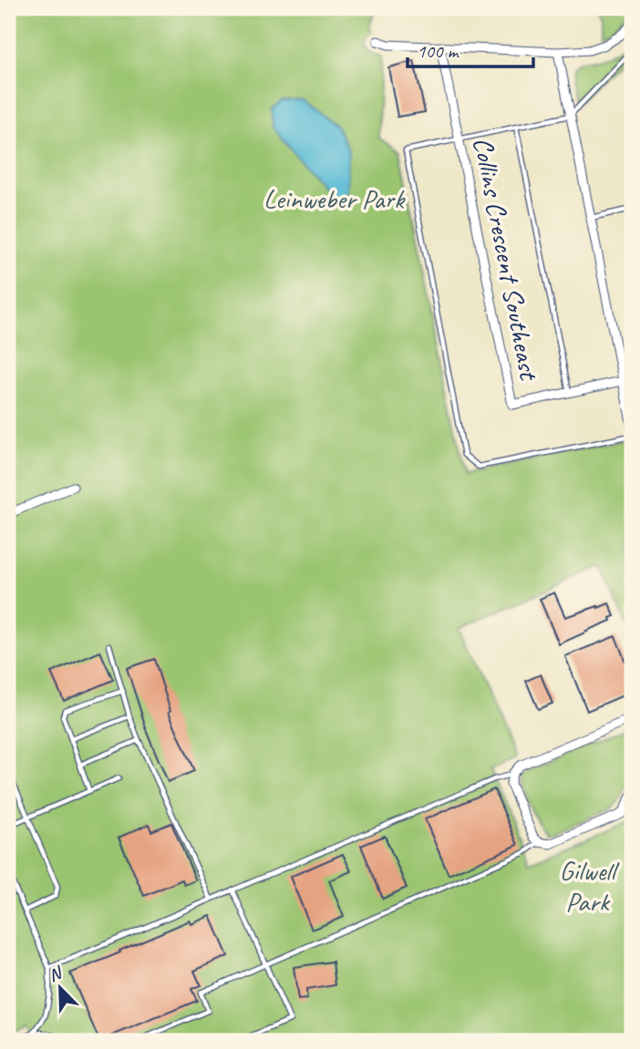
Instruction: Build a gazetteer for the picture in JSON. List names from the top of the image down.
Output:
{
  "streets": {
    "street": ["Collins Crescent Southeast"]
  },
  "parks": ["Leinweber Park", "Gilwell Park"],
  "scale_bar": "100 m",
  "north": "top left"
}
